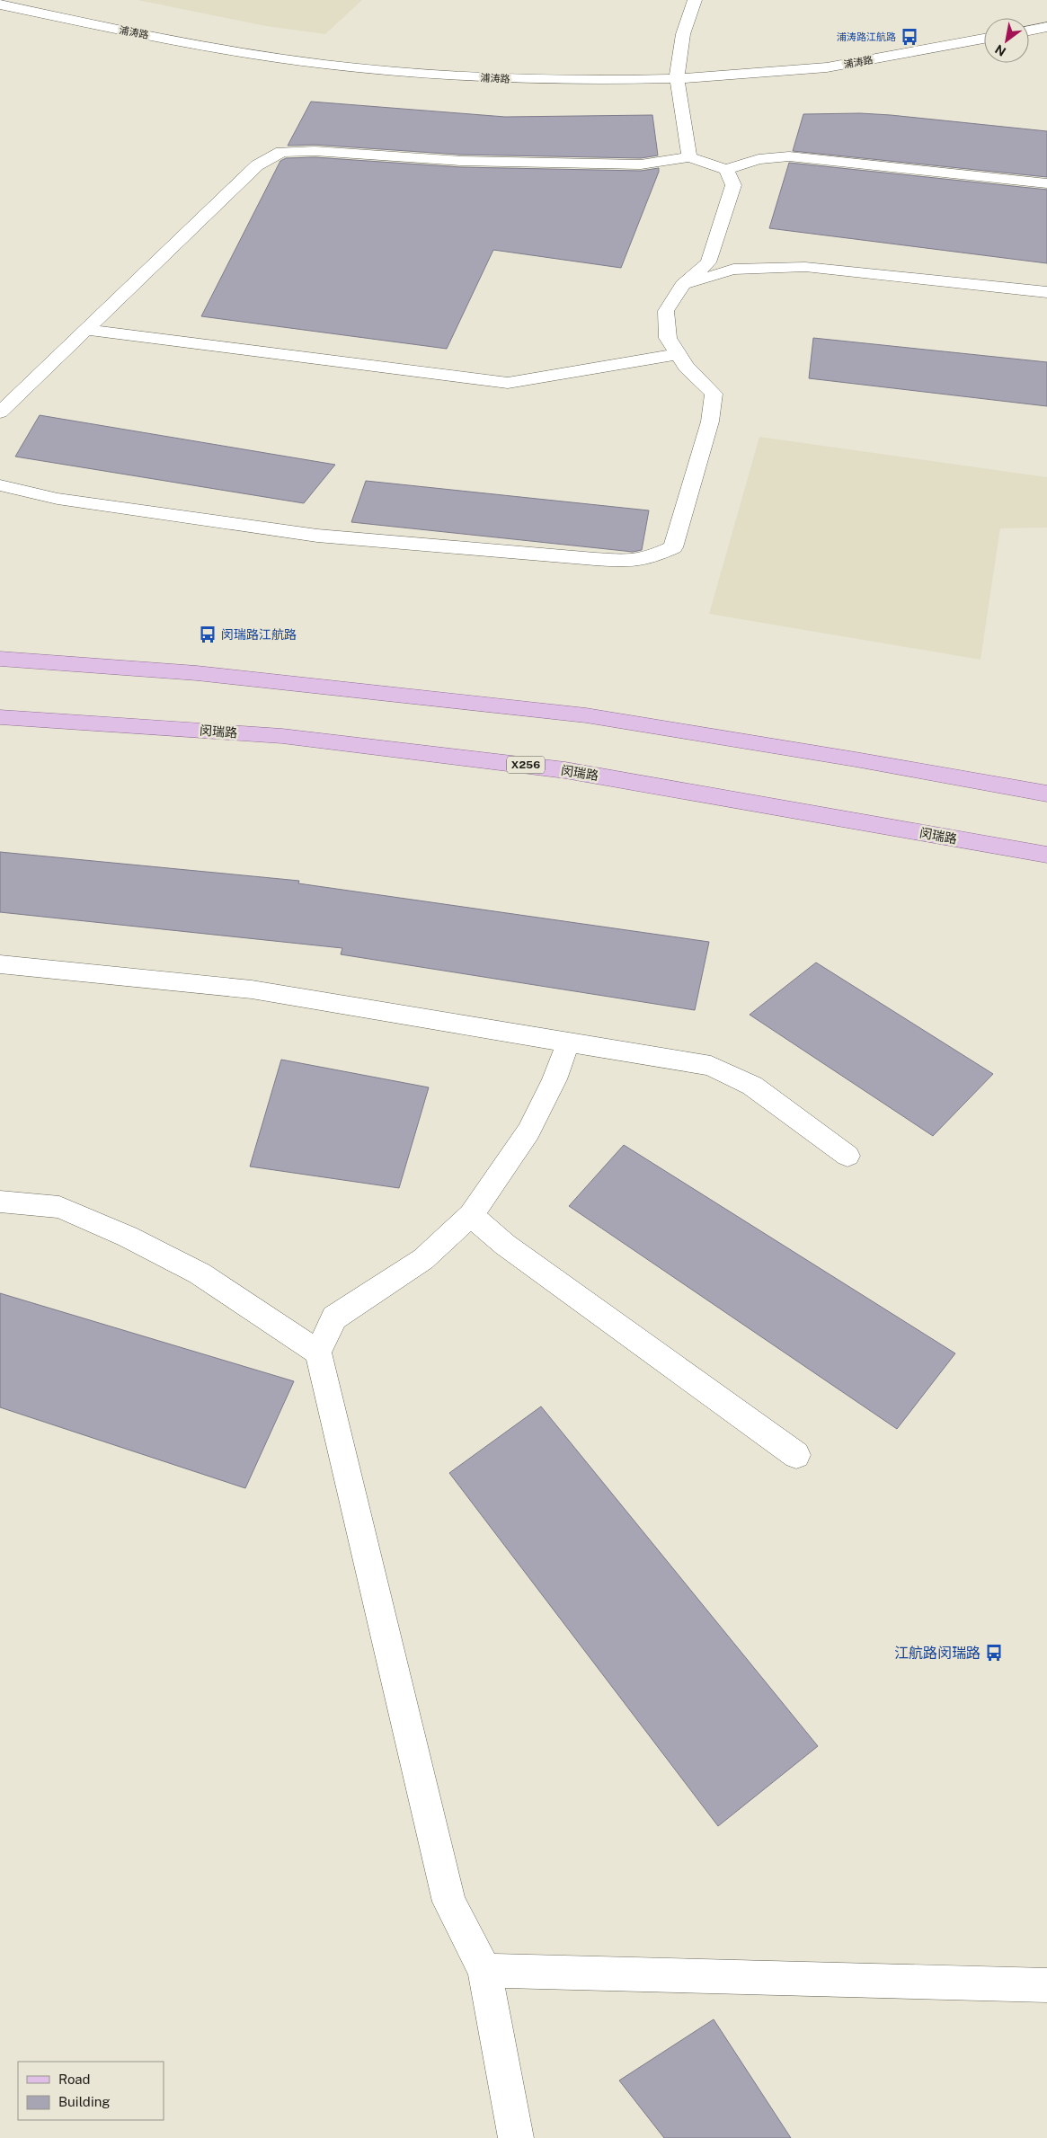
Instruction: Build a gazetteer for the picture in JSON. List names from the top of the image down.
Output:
{
  "streets": {
    "main road": ["闵瑞路", "X256"],
    "street": ["浦涛路"]
  },
  "places": {
    "bus stop": ["浦涛路江航路", "闵瑞路江航路", "江航路闵瑞路"]
  },
  "legend": ["Road", "Building"],
  "north": "bottom left"
}
